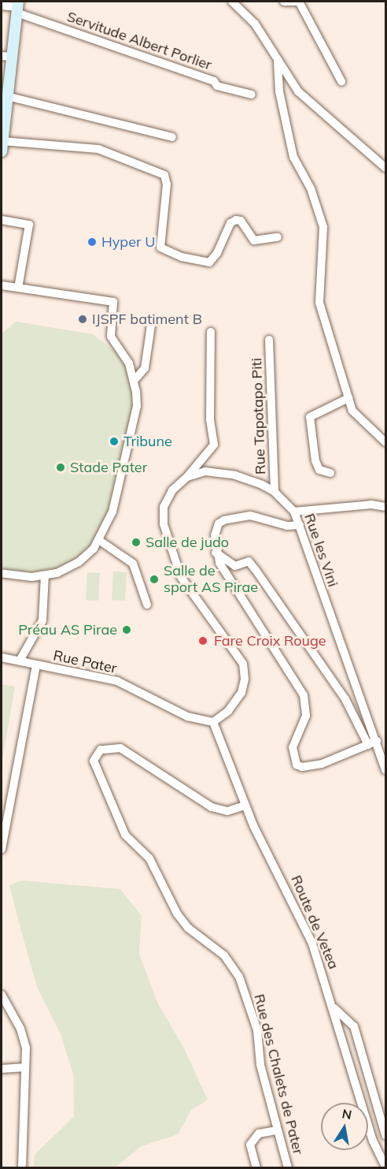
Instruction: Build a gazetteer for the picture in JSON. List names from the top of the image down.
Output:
{
  "streets": {
    "street": [
      "Servitude Albert Porlier",
      "Rue Tapotapo Piti",
      "Rue les Vini",
      "Rue Pater",
      "Route de Vetea",
      "Rue des Chalets de Pater"
    ]
  },
  "crossings": [
    ["Rue Tapotapo Piti", "Rue les Vini"],
    ["Rue Pater", "Route de Vetea"],
    ["Route de Vetea", "Rue des Chalets de Pater"]
  ],
  "places": [
    "Hyper U",
    "IJSPF batiment B",
    "Tribune",
    "Stade Pater",
    "Salle de judo",
    "Salle de sport AS Pirae",
    "Préau AS Pirae",
    "Fare Croix Rouge"
  ],
  "north": "top"
}
